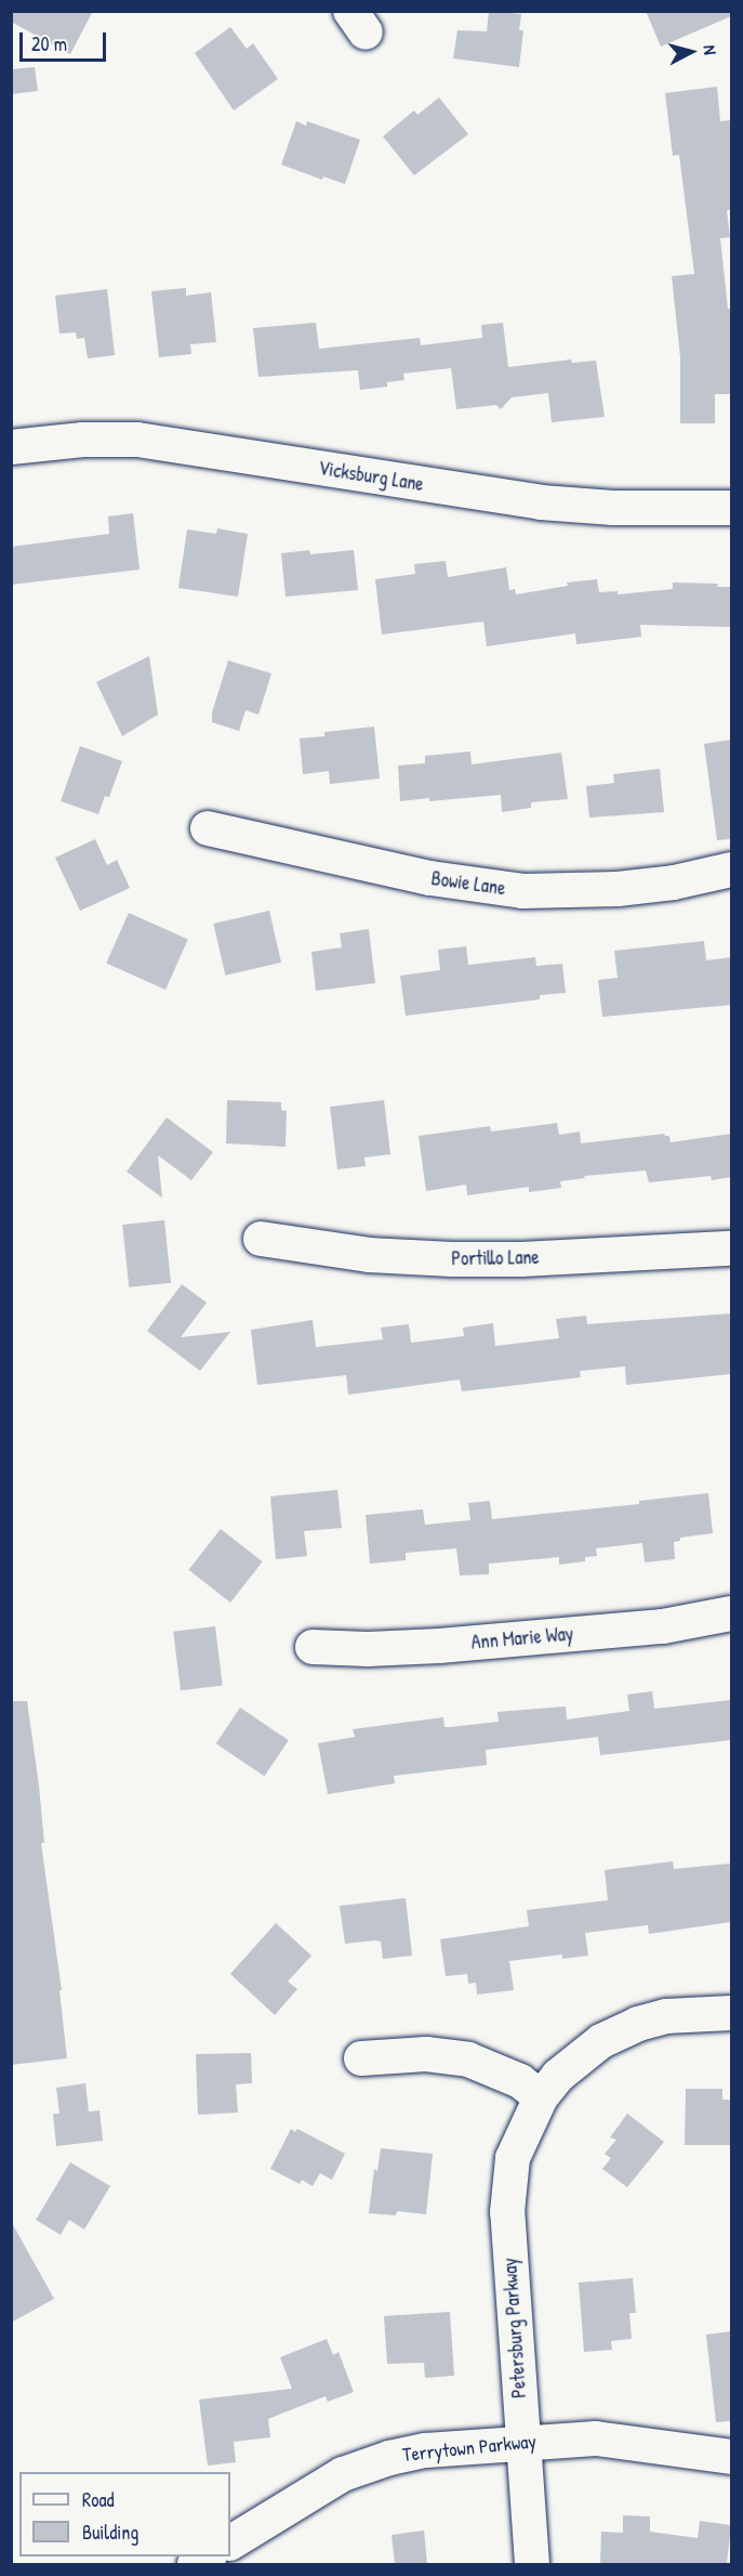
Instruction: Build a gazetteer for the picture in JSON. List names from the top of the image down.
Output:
{
  "streets": {
    "street": [
      "Vicksburg Lane",
      "Bowie Lane",
      "Portillo Lane",
      "Ann Marie Way",
      "Petersburg Parkway",
      "Terrytown Parkway"
    ]
  },
  "crossings": [
    ["Petersburg Parkway", "Terrytown Parkway"]
  ],
  "legend": ["Road", "Building"],
  "scale_bar": "20 m",
  "north": "right"
}
